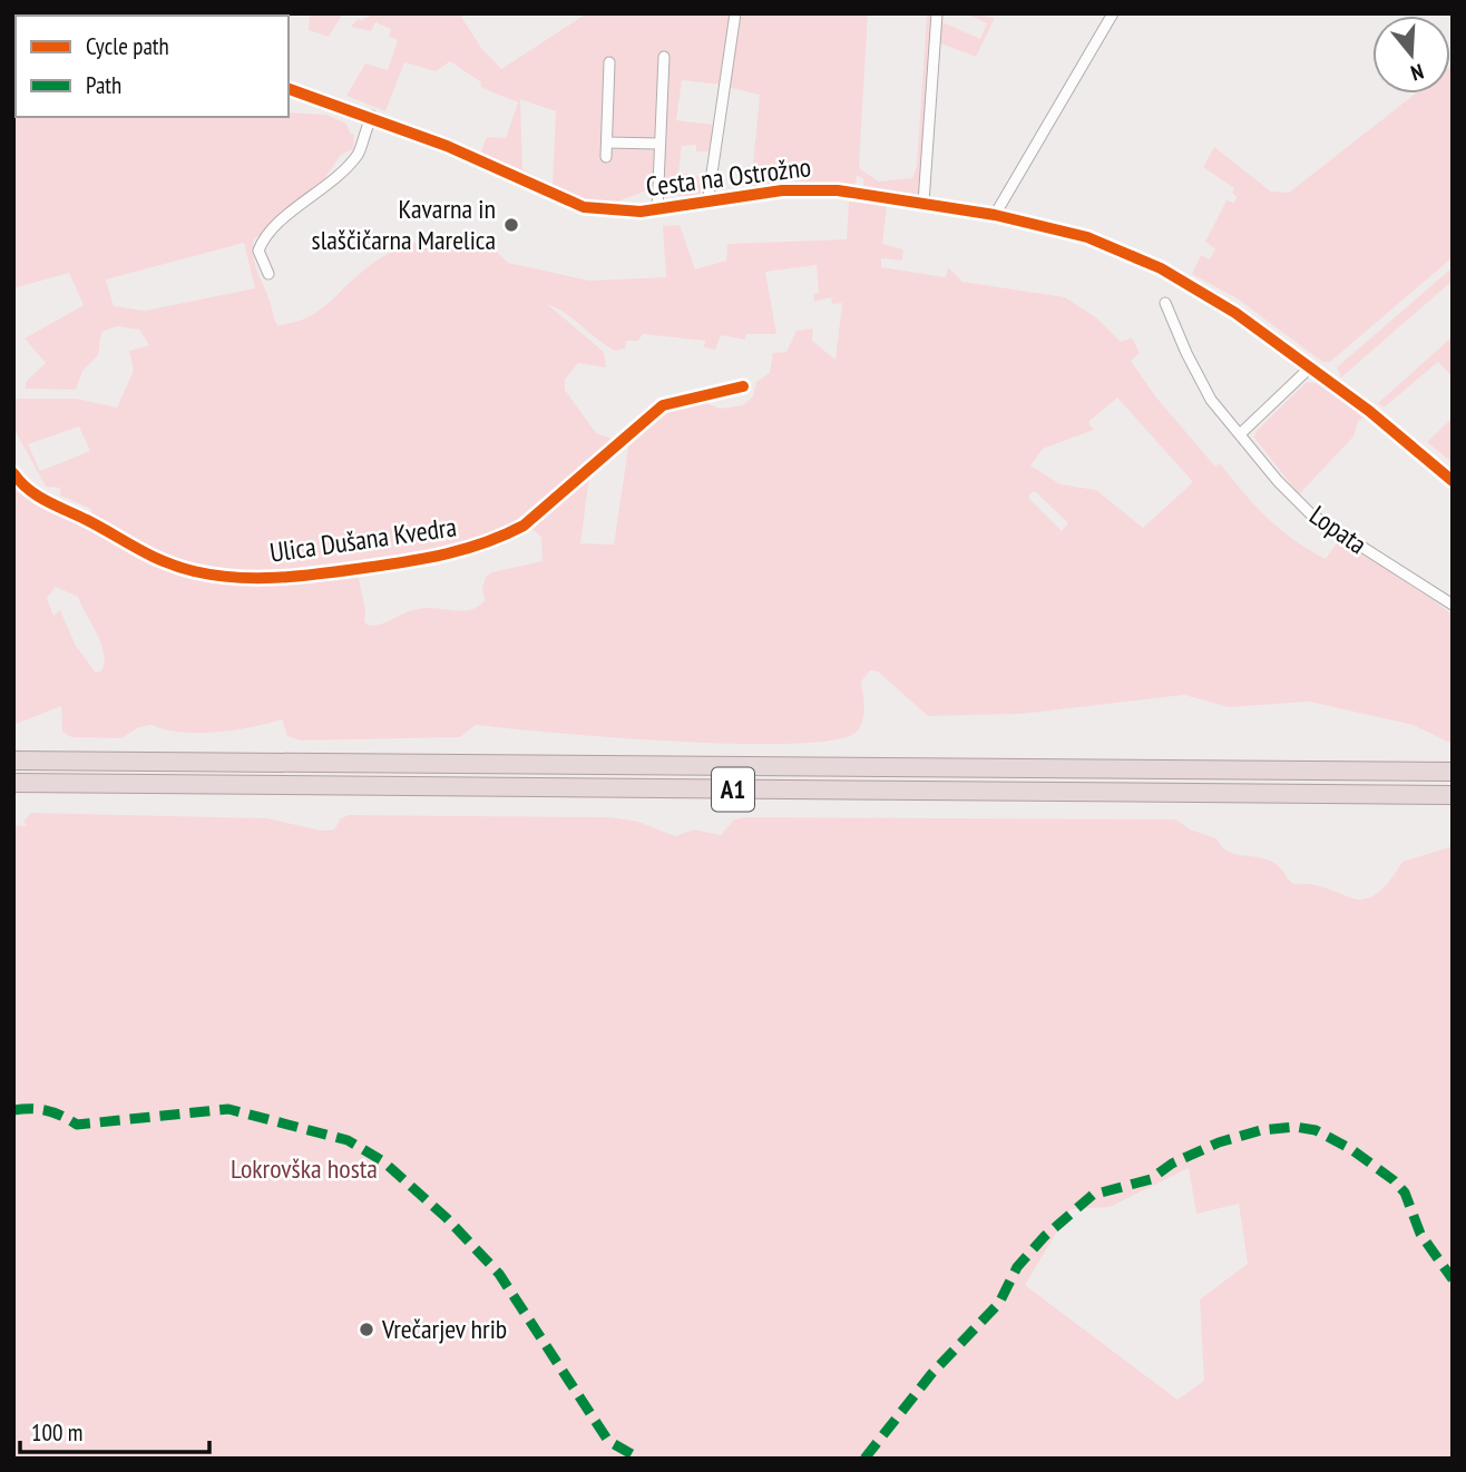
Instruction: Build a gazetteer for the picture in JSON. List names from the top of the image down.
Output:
{
  "streets": {
    "highway": ["A1"],
    "street": ["Cesta na Ostrožno", "Lopata", "Ulica Dušana Kvedra"]
  },
  "parks": ["Lokrovška hosta"],
  "places": ["Kavarna in slaščičarna Marelica", "Vrečarjev hrib"],
  "legend": ["Cycle path", "Path"],
  "scale_bar": "100 m",
  "north": "bottom"
}
